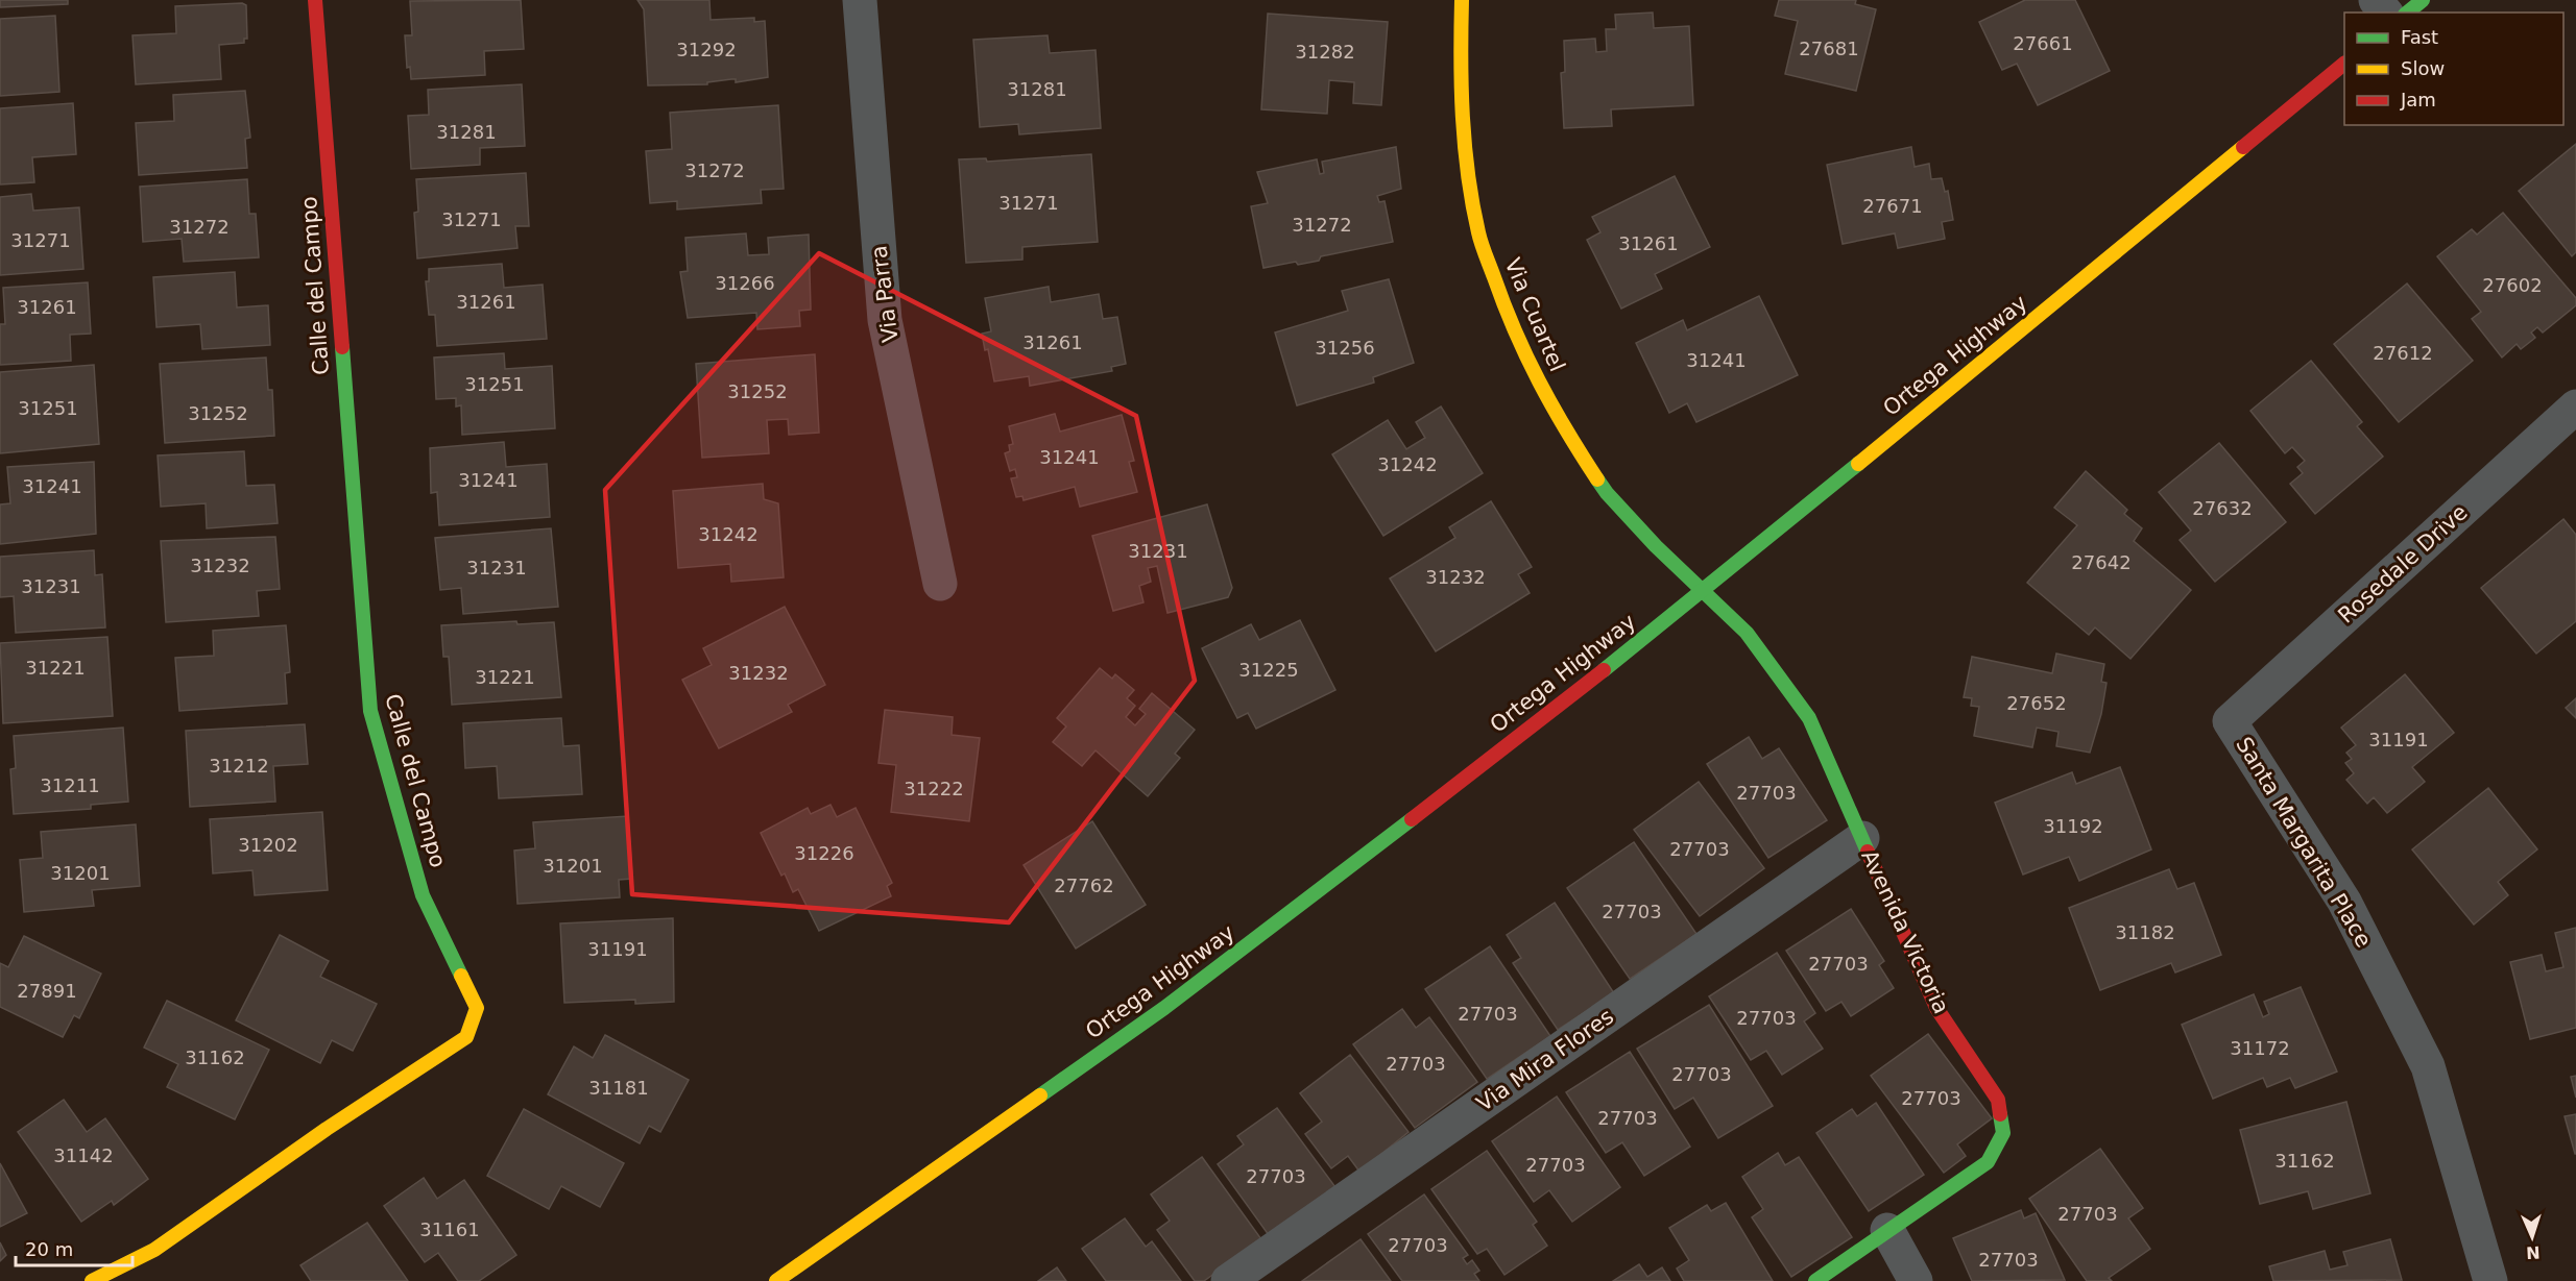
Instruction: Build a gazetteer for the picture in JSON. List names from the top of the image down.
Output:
{
  "streets": {
    "street": [
      "Calle del Campo",
      "Via Parra",
      "Via Cuartel",
      "Ortega Highway",
      "Rosedale Drive",
      "Santa Margarita Place",
      "Avenida Victoria",
      "Via Mira Flores"
    ]
  },
  "crossings": [
    ["Via Cuartel", "Ortega Highway"],
    ["Via Cuartel", "Avenida Victoria"],
    ["Ortega Highway", "Avenida Victoria"],
    ["Rosedale Drive", "Santa Margarita Place"],
    ["Avenida Victoria", "Via Mira Flores"]
  ],
  "house_numbers": [
    "27661",
    "27681",
    "31292",
    "31282",
    "31281",
    "31281",
    "31272",
    "31271",
    "27671",
    "31271",
    "31272",
    "31272",
    "31271",
    "31261",
    "31266",
    "27602",
    "31261",
    "31261",
    "31261",
    "31256",
    "27612",
    "31241",
    "31251",
    "31252",
    "31251",
    "31252",
    "31241",
    "31242",
    "31241",
    "31241",
    "27632",
    "31242",
    "31231",
    "27642",
    "31232",
    "31231",
    "31232",
    "31231",
    "31221",
    "31225",
    "31232",
    "31221",
    "27652",
    "31191",
    "31212",
    "31211",
    "31222",
    "27703",
    "31192",
    "31202",
    "27703",
    "31226",
    "31201",
    "31201",
    "27762",
    "27703",
    "31182",
    "31191",
    "27703",
    "27891",
    "27703",
    "27703",
    "31172",
    "31162",
    "27703",
    "27703",
    "31181",
    "27703",
    "27703",
    "31142",
    "31162",
    "27703",
    "27703",
    "27703",
    "31161",
    "27703",
    "27703"
  ],
  "legend": ["Fast", "Slow", "Jam"],
  "scale_bar": "20 m",
  "north": "bottom"
}
